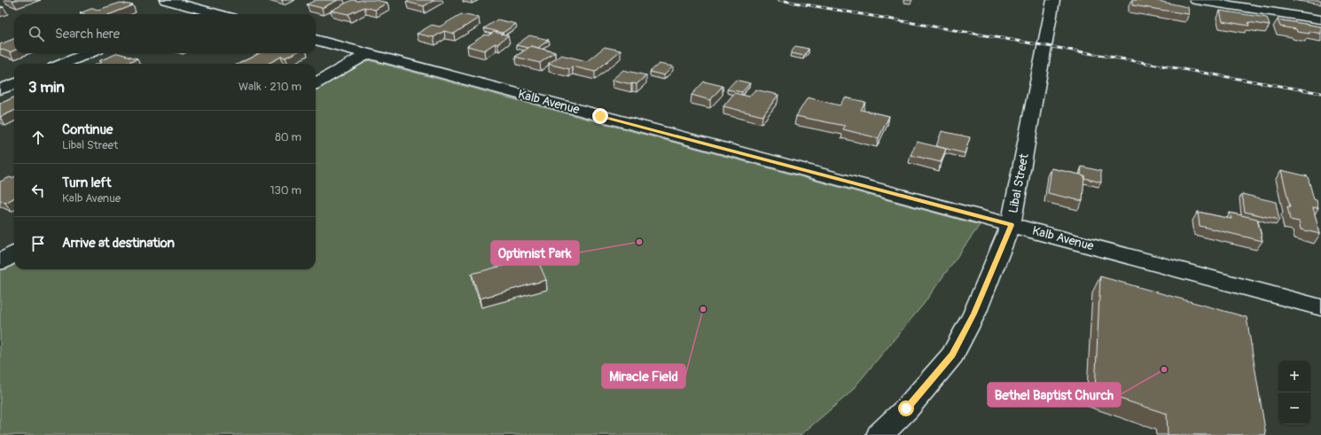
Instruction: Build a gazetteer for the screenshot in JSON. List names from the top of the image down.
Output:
{
  "streets": {
    "street": ["Kalb Avenue", "Libal Street"]
  },
  "crossings": [
    ["Kalb Avenue", "Libal Street"]
  ],
  "places": ["Optimist Park", "Miracle Field", "Bethel Baptist Church"],
  "page": {
    "search": "Search here",
    "heading": ["3 min", "Walk · 210 m"],
    "list": [
      ["Continue", "Libal Street", "80 m"],
      ["Turn left", "Kalb Avenue", "130 m"],
      "Arrive at destination"
    ],
    "map_buttons": ["+", "−"]
  }
}
